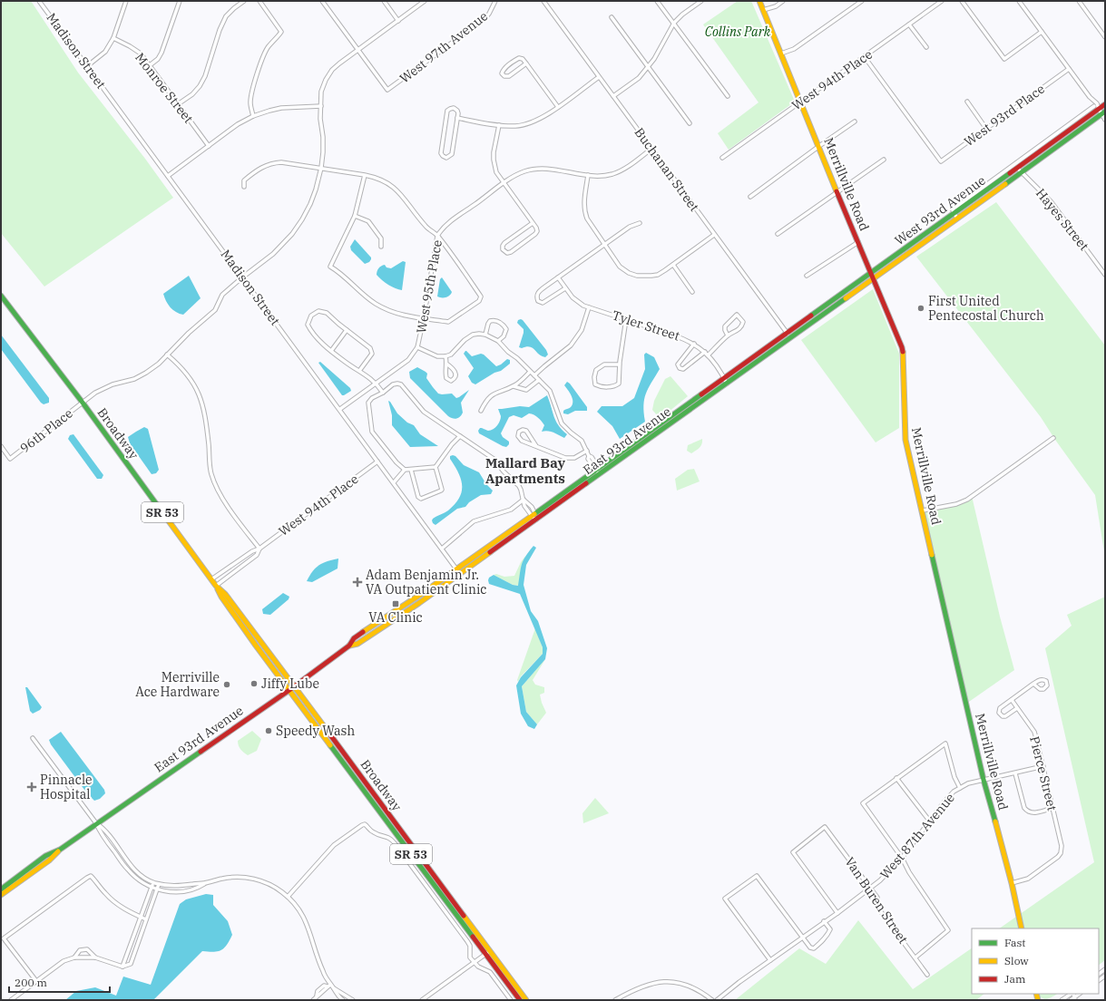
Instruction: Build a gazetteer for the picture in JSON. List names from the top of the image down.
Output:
{
  "streets": {
    "street": [
      "West 97th Avenue",
      "Madison Street",
      "West 94th Place",
      "Monroe Street",
      "West 93rd Place",
      "Buchanan Street",
      "Merrillville Road",
      "West 93rd Avenue",
      "Hayes Street",
      "West 95th Place",
      "Tyler Street",
      "96th Place",
      "Broadway",
      "East 93rd Avenue",
      "SR 53",
      "Pierce Street",
      "West 87th Avenue",
      "Van Buren Street"
    ]
  },
  "crossings": [
    ["West 97th Avenue", "96th Place"],
    ["Madison Street", "West 94th Place"],
    ["Madison Street", "West 95th Place"],
    ["Madison Street", "96th Place"],
    ["Madison Street", "East 93rd Avenue"],
    ["West 94th Place", "West 93rd Place"],
    ["West 94th Place", "Merrillville Road"],
    ["West 94th Place", "Broadway"],
    ["Buchanan Street", "West 93rd Avenue"],
    ["Buchanan Street", "West 95th Place"],
    ["Buchanan Street", "East 93rd Avenue"],
    ["Merrillville Road", "West 93rd Avenue"],
    ["Merrillville Road", "Pierce Street"],
    ["Merrillville Road", "West 87th Avenue"],
    ["West 93rd Avenue", "Hayes Street"],
    ["West 93rd Avenue", "East 93rd Avenue"],
    ["Tyler Street", "East 93rd Avenue"],
    ["96th Place", "Broadway"],
    ["Broadway", "East 93rd Avenue"],
    ["Pierce Street", "West 87th Avenue"],
    ["West 87th Avenue", "Van Buren Street"]
  ],
  "districts": ["Mallard Bay Apartments"],
  "parks": ["Collins Park"],
  "places": {
    "other": [
      "First United Pentecostal Church",
      "Jiffy Lube",
      "Merriville Ace Hardware",
      "Speedy Wash"
    ],
    "health": ["Adam Benjamin Jr. VA Outpatient Clinic", "Pinnacle Hospital"],
    "transit": ["VA Clinic"]
  },
  "legend": ["Fast", "Slow", "Jam"],
  "scale_bar": "200 m"
}
